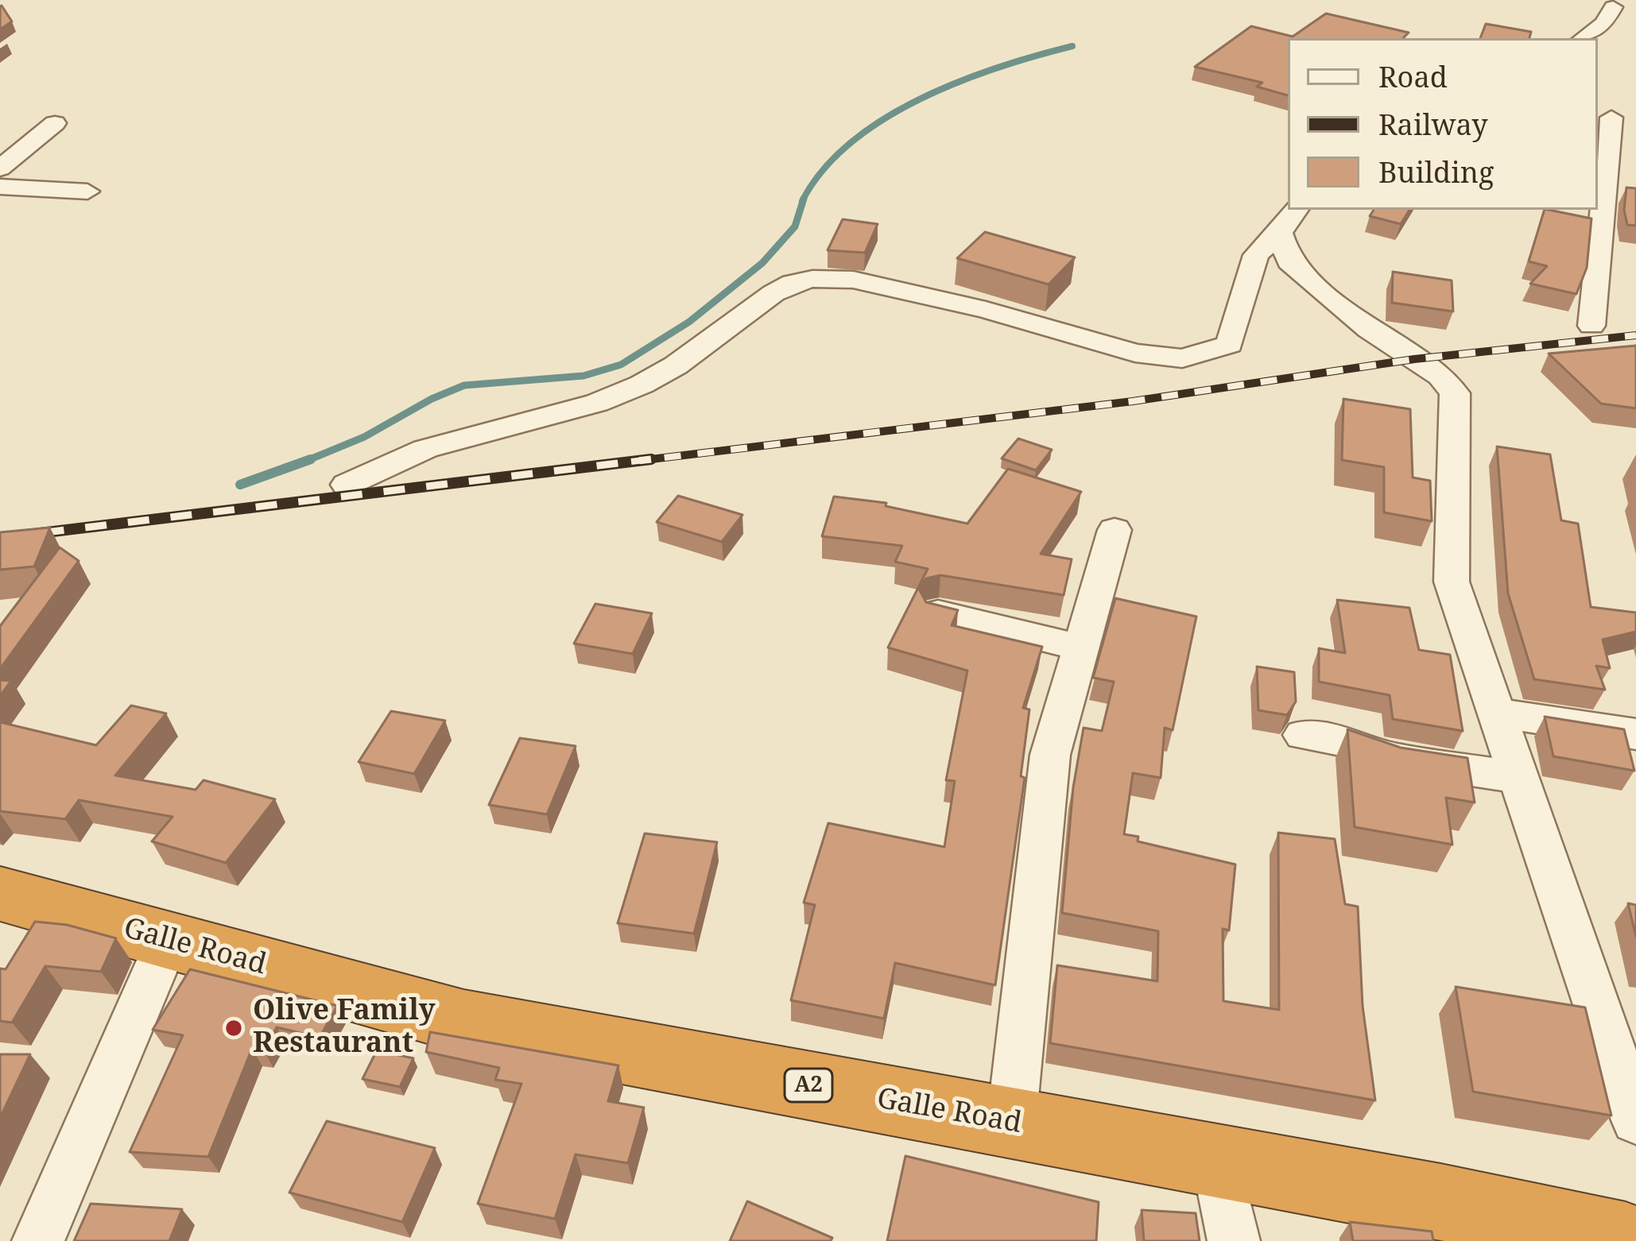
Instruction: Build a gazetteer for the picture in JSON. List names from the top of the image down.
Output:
{
  "streets": {
    "highway": ["Galle Road", "A2"]
  },
  "places": ["Olive Family Restaurant"],
  "legend": ["Road", "Railway", "Building"]
}
